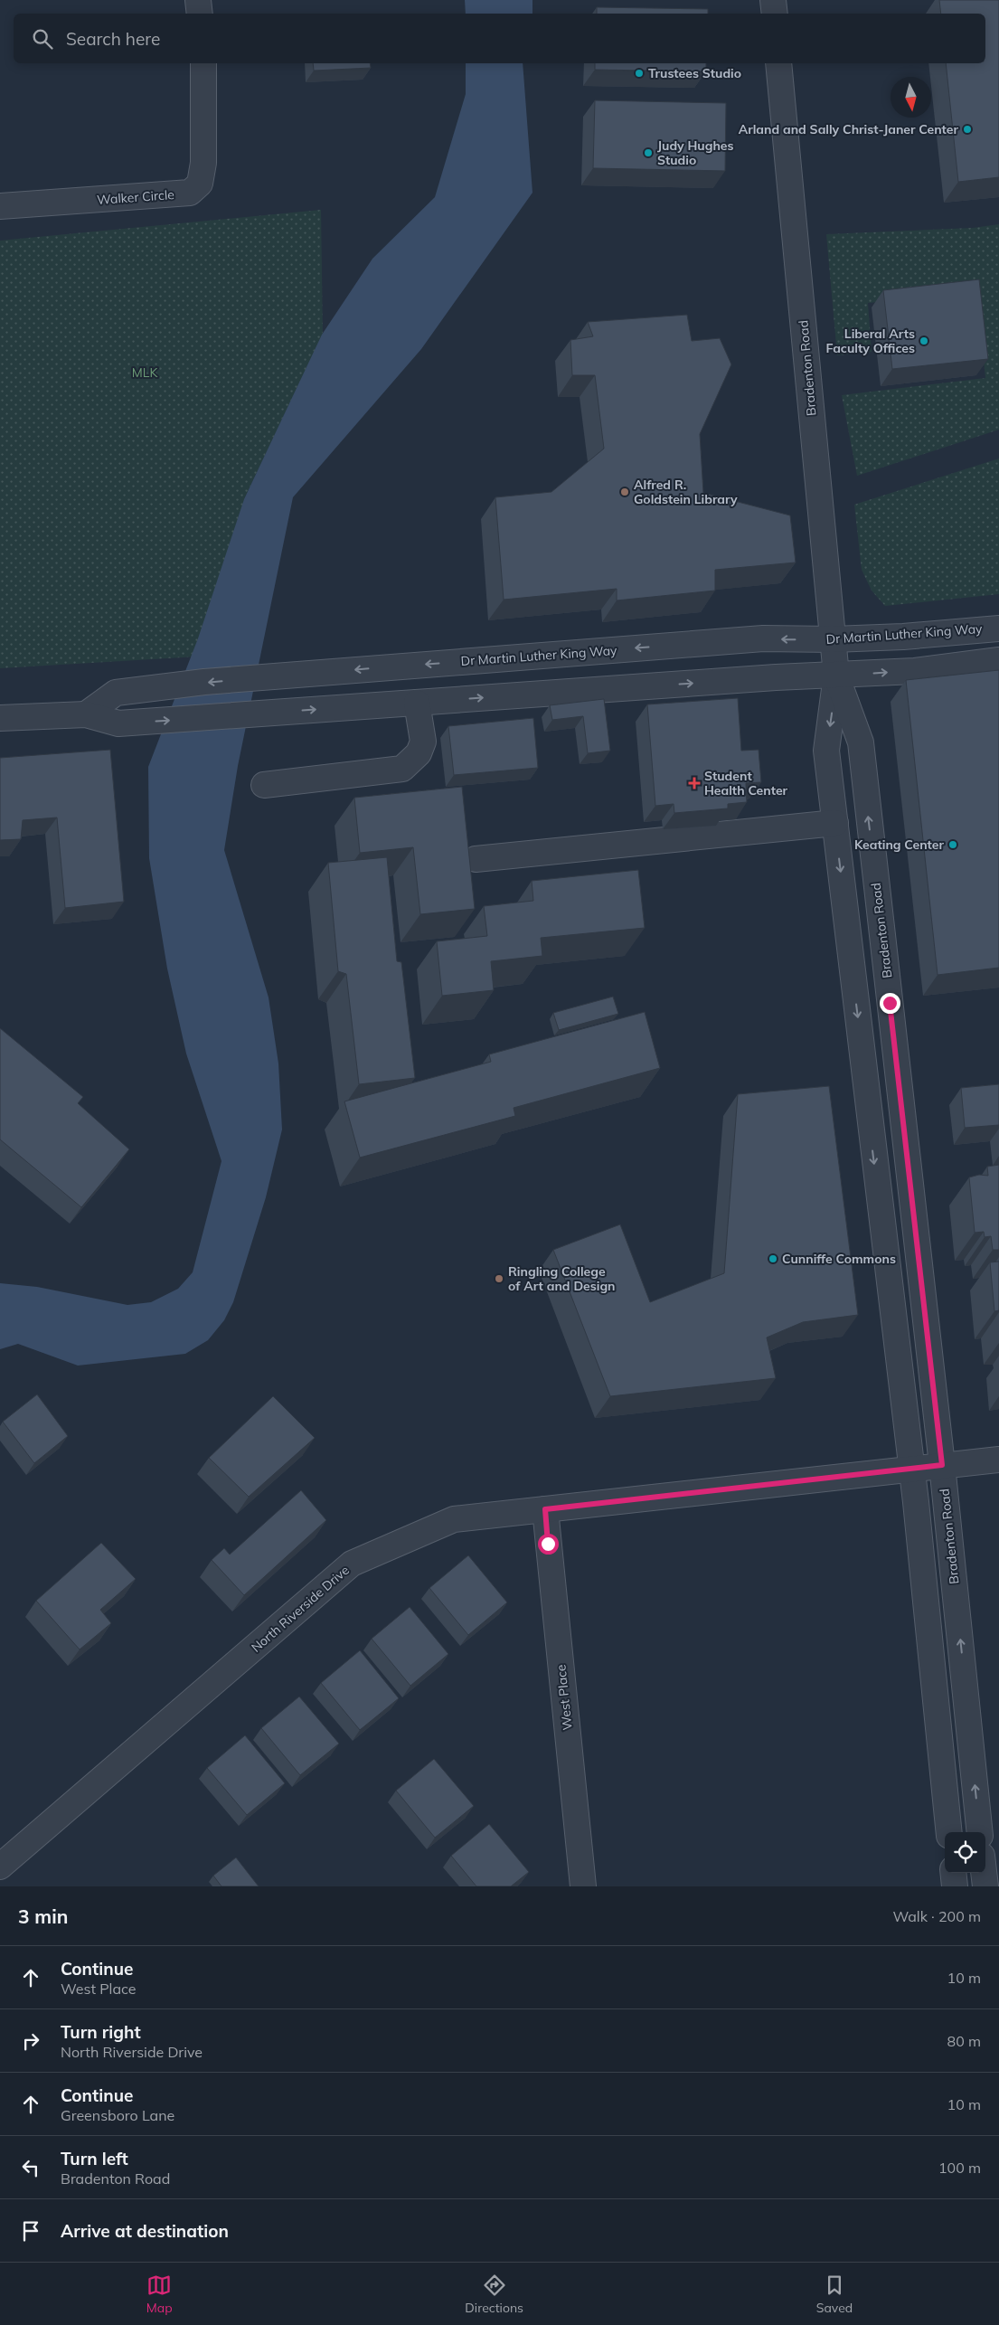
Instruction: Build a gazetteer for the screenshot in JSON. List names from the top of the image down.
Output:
{
  "streets": {
    "street": [
      "Walker Circle",
      "Bradenton Road",
      "Dr Martin Luther King Way",
      "North Riverside Drive",
      "West Place"
    ]
  },
  "crossings": [
    ["Bradenton Road", "Dr Martin Luther King Way"],
    ["Bradenton Road", "North Riverside Drive"],
    ["North Riverside Drive", "West Place"]
  ],
  "parks": ["MLK"],
  "places": {
    "other": [
      "Trustees Studio",
      "Arland and Sally Christ-Janer Center",
      "Judy Hughes Studio",
      "Liberal Arts Faculty Offices",
      "Alfred R. Goldstein Library",
      "Keating Center",
      "Cunniffe Commons",
      "Ringling College of Art and Design"
    ],
    "health": ["Student Health Center"]
  },
  "north": "bottom",
  "page": {
    "search": "Search here",
    "heading": ["3 min", "Walk · 200 m"],
    "list": [
      ["Continue", "West Place", "10 m"],
      ["Turn right", "North Riverside Drive", "80 m"],
      ["Continue", "Greensboro Lane", "10 m"],
      ["Turn left", "Bradenton Road", "100 m"],
      "Arrive at destination"
    ],
    "nav": ["Map", "Directions", "Saved"]
  }
}
